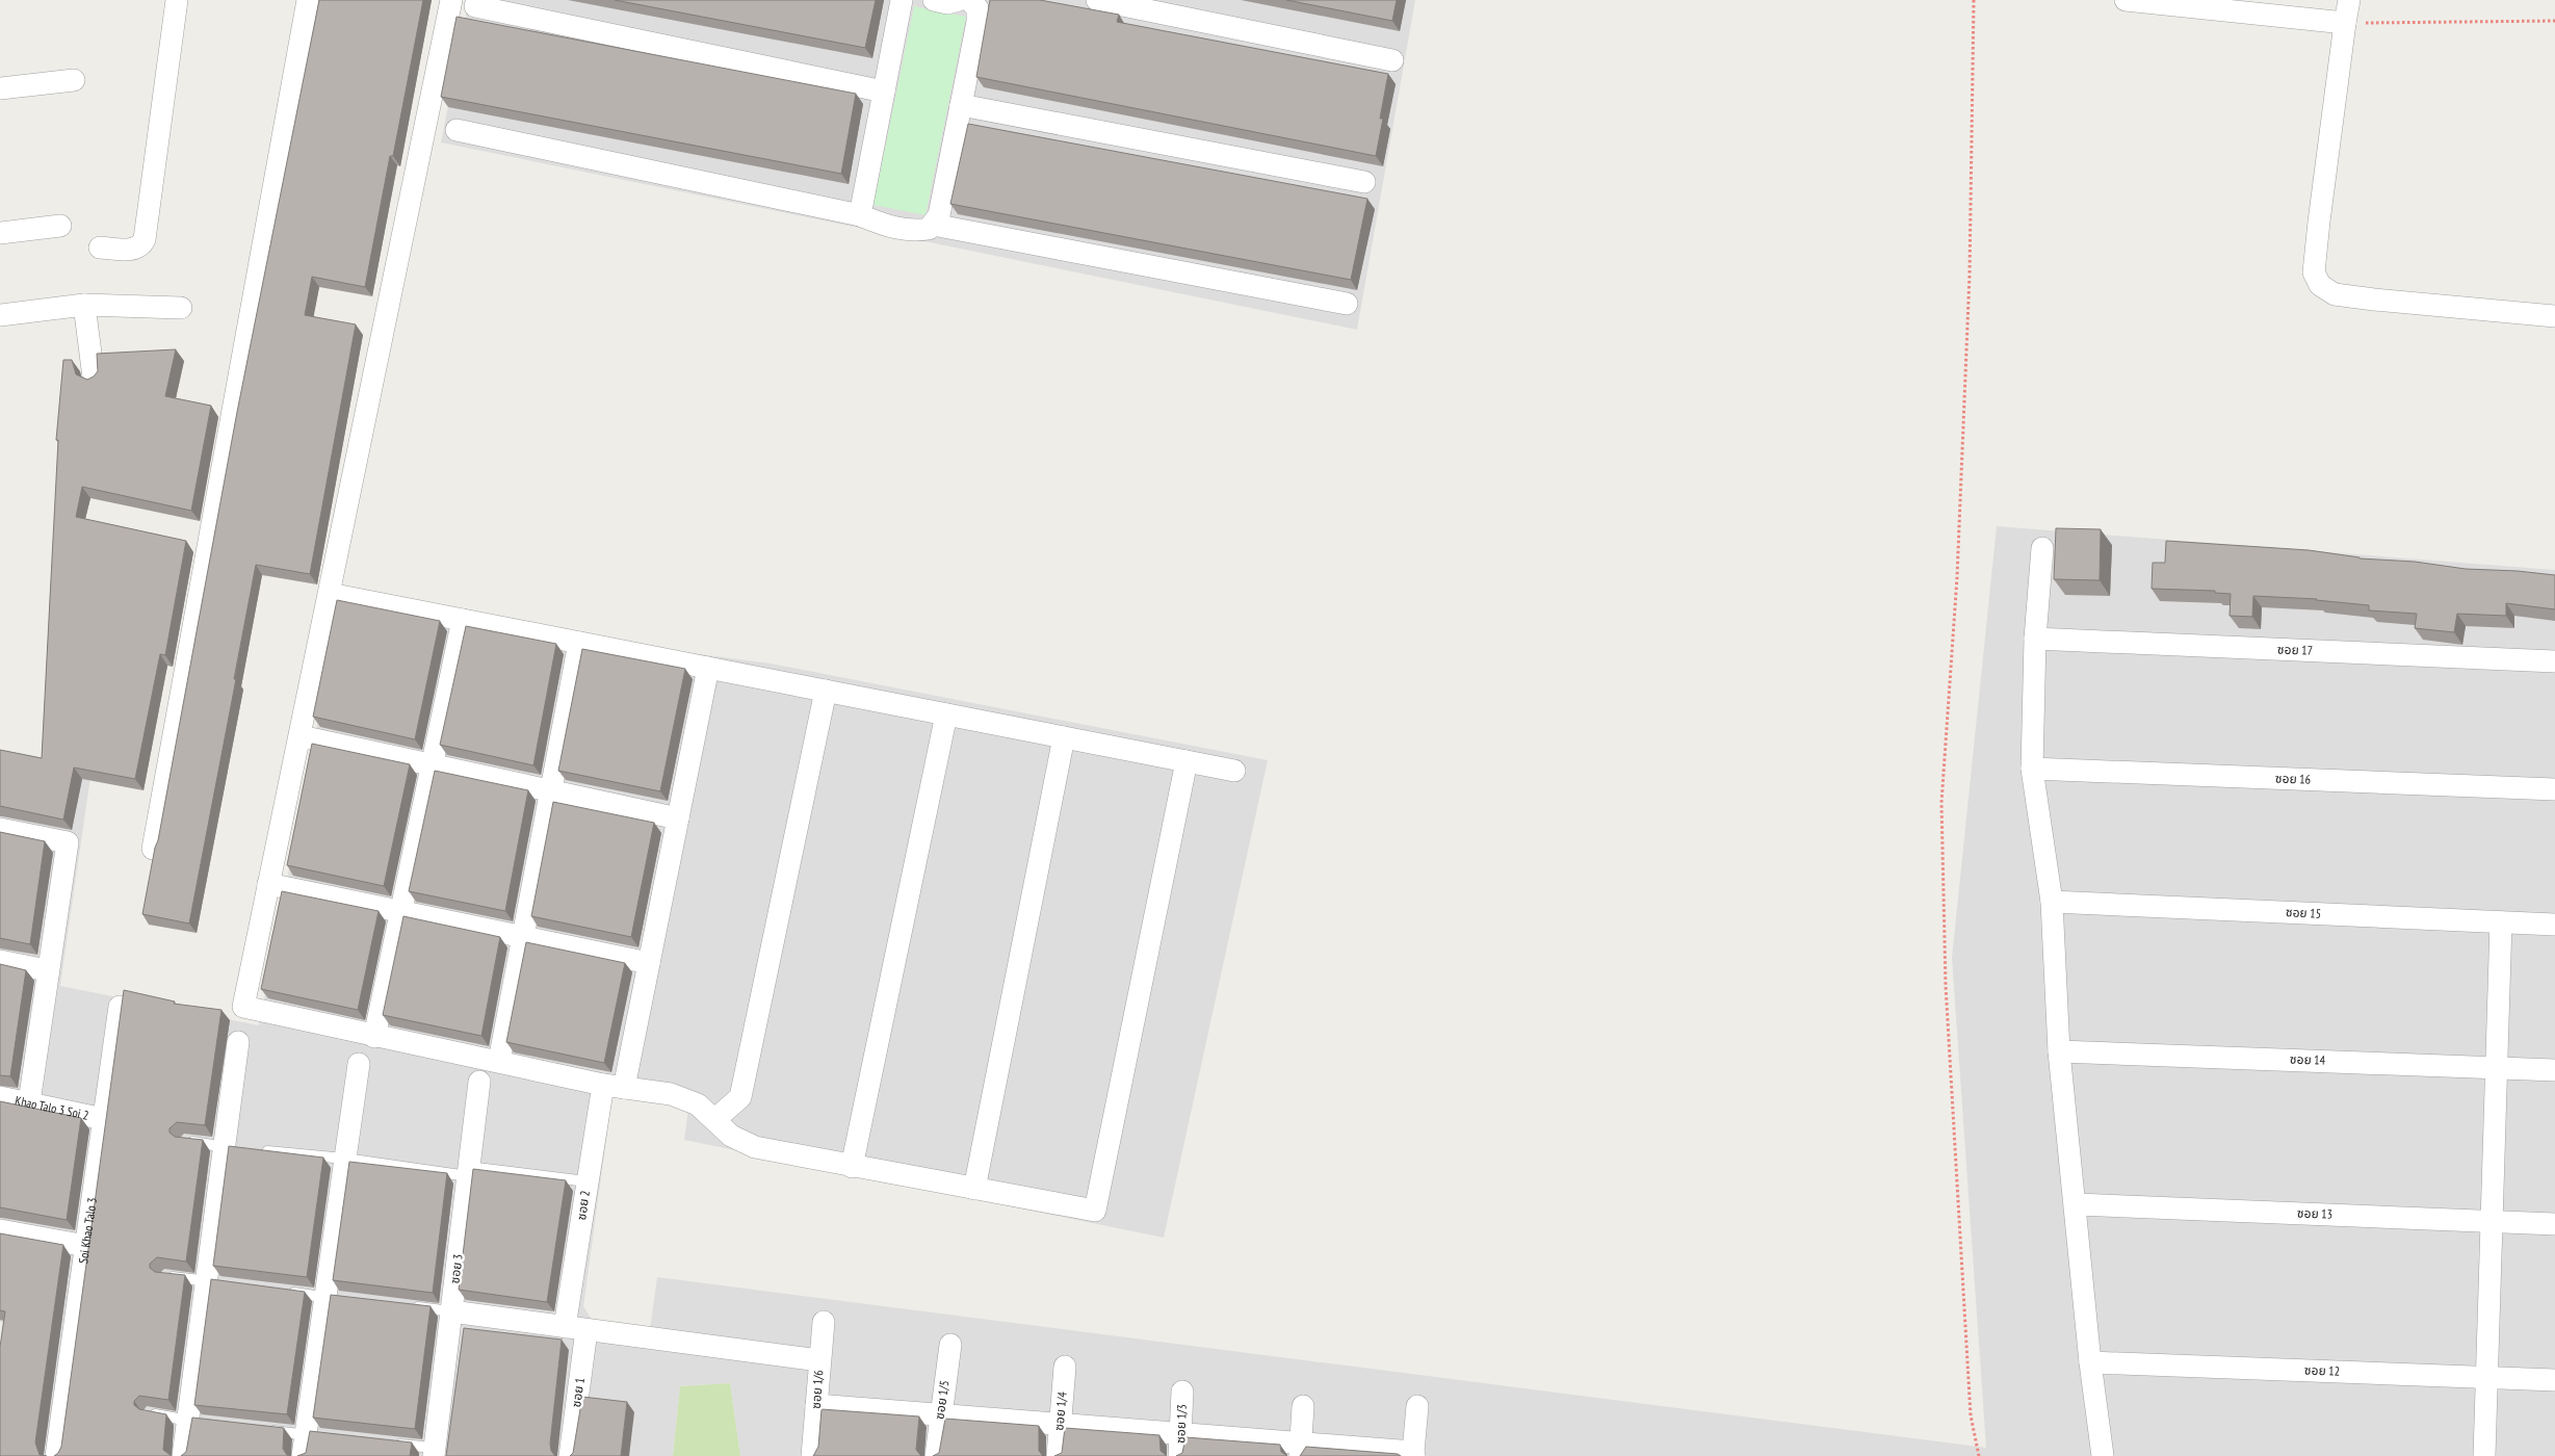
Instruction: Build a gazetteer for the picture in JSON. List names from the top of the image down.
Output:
{
  "streets": {
    "street": [
      "ซอย 17",
      "ซอย 16",
      "ซอย 15",
      "ซอย 14",
      "Khao Talo 3 Soi 2",
      "ซอย 2",
      "ซอย 13",
      "Soi Khao Talo 3",
      "ซอย 3",
      "ซอย 12",
      "ซอย 1/6",
      "ซอย 1",
      "ซอย 1/5",
      "ซอย 1/4",
      "ซอย 1/3"
    ]
  },
  "crossings": [
    ["Khao Talo 3 Soi 2", "Soi Khao Talo 3"],
    ["ซอย 2", "ซอย 1"]
  ]
}
